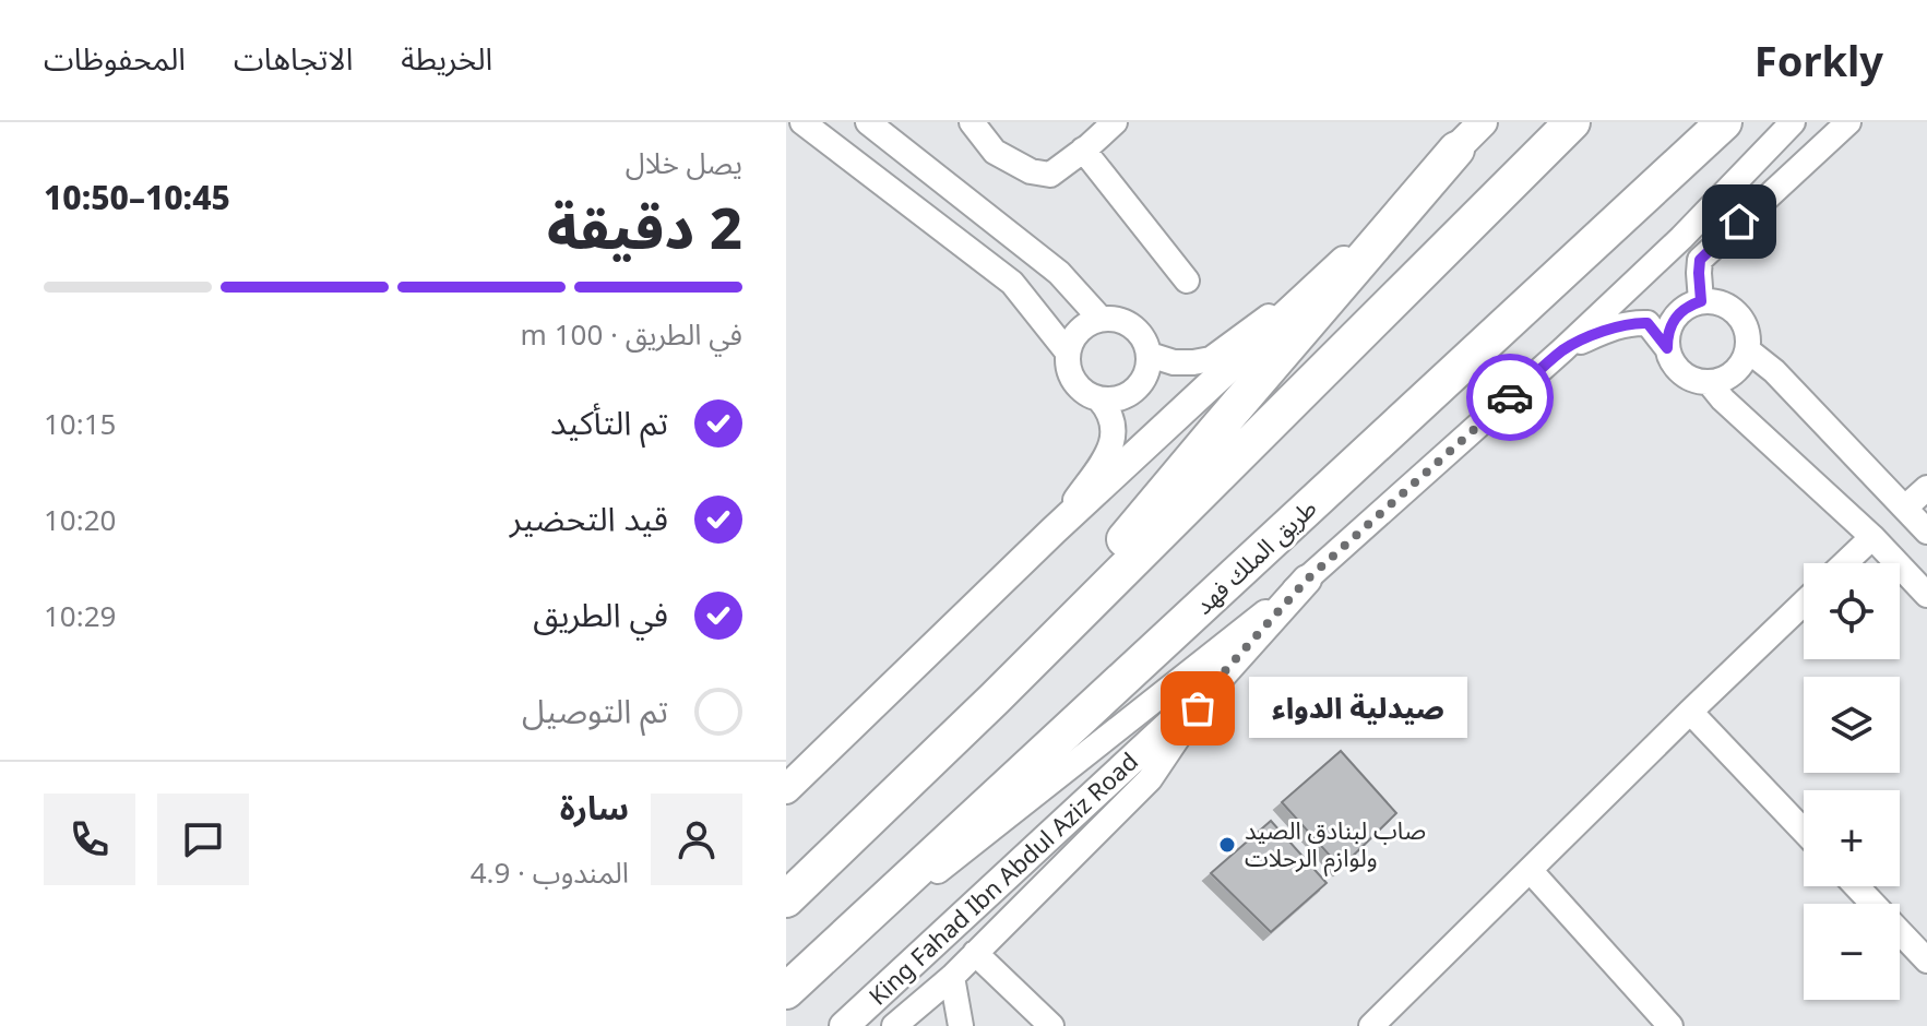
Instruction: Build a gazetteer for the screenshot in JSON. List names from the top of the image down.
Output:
{
  "streets": {
    "highway": ["طريق الملك فهد"],
    "main road": ["King Fahad Ibn Abdul Aziz Road"]
  },
  "places": ["صيدلية الدواء", "صاب لبنادق الصيد ولوازم الرحلات"],
  "page": {
    "header": "Forkly",
    "nav": ["الخريطة", "الاتجاهات", "المحفوظات"],
    "heading": ["2 دقيقة", "يصل خلال", "10:45–10:50"],
    "panel": ["سارة", "المندوب · 4.9"],
    "bar": "في الطريق · 100 m",
    "list": [
      ["تم التأكيد", "10:15"],
      ["قيد التحضير", "10:20"],
      ["في الطريق", "10:29"],
      "تم التوصيل"
    ],
    "map_buttons": ["+", "−"],
    "bubble": "صيدلية الدواء"
  }
}
